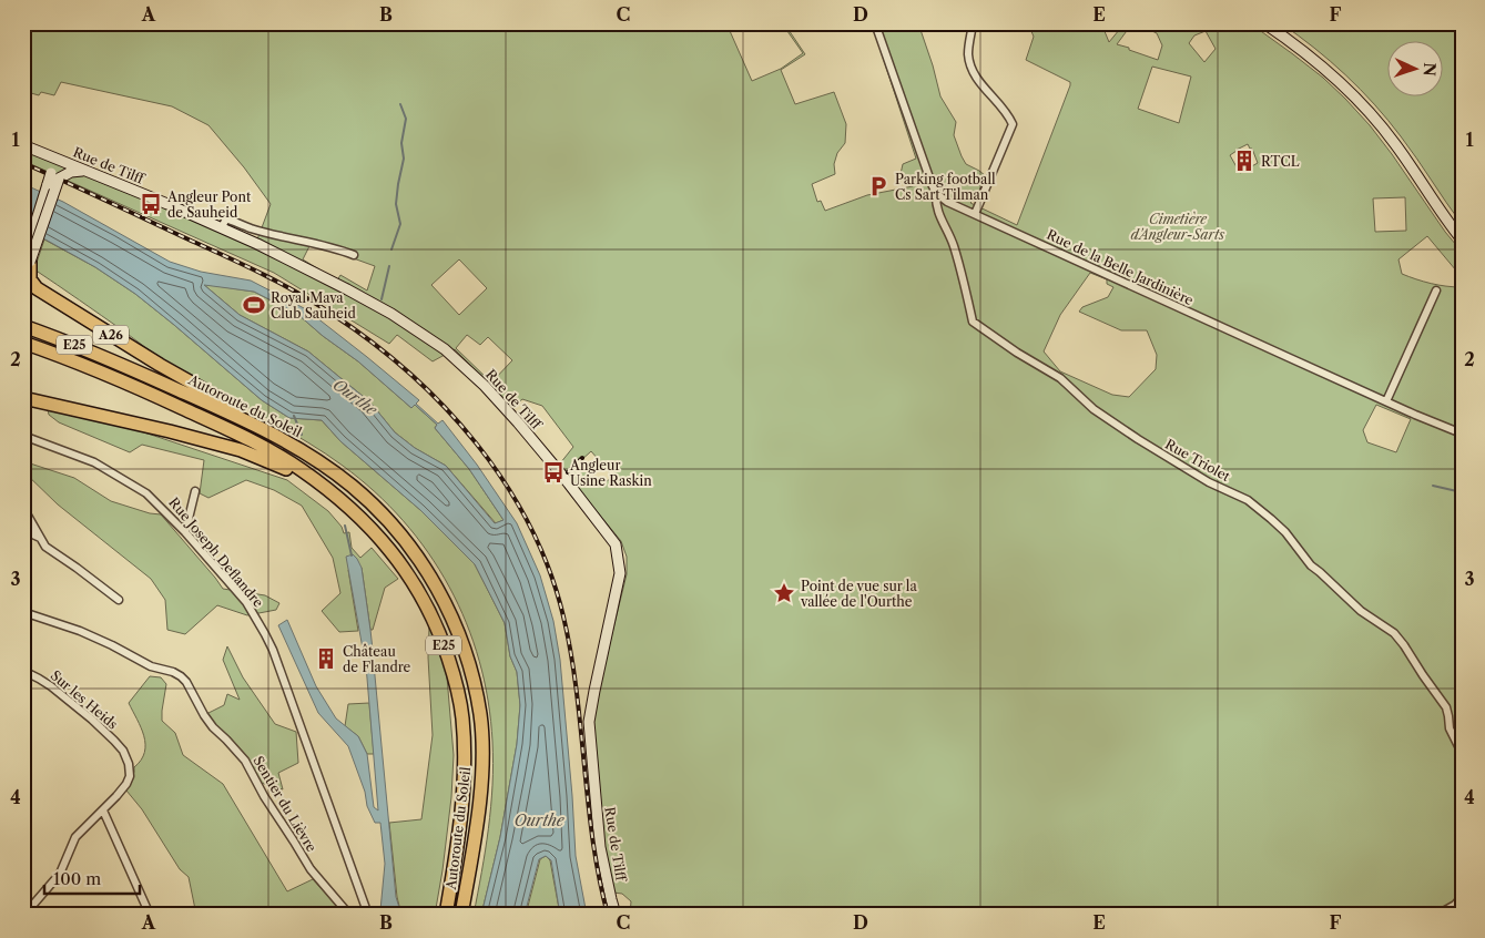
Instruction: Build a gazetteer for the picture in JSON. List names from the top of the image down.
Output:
{
  "streets": {
    "highway": ["A26", "E25", "Autoroute du Soleil"],
    "main road": ["Rue de Tilff"],
    "street": [
      "Rue de la Belle Jardinière",
      "Rue Triolet",
      "Rue Joseph Deflandre",
      "Sur les Heids",
      "Sentier du Lièvre"
    ]
  },
  "crossings": [
    ["Rue de la Belle Jardinière", "Rue Triolet"],
    ["A26", "Autoroute du Soleil"]
  ],
  "water": ["Ourthe"],
  "parks": ["Cimetière d'Angleur-Sarts"],
  "places": {
    "building": ["RTCL", "Château de Flandre"],
    "parking": ["Parking football Cs Sart Tilman"],
    "bus stop": ["Angleur Pont de Sauheid", "Angleur Usine Raskin"],
    "sports": ["Royal Mava Club Sauheid"],
    "place": ["Point de vue sur la vallée de l'Ourthe"]
  },
  "scale_bar": "100 m",
  "north": "right",
  "grid": {
    "columns": [
      "A",
      "B",
      "C",
      "D",
      "E",
      "F"
    ],
    "rows": [
      "1",
      "2",
      "3",
      "4"
    ]
  }
}
